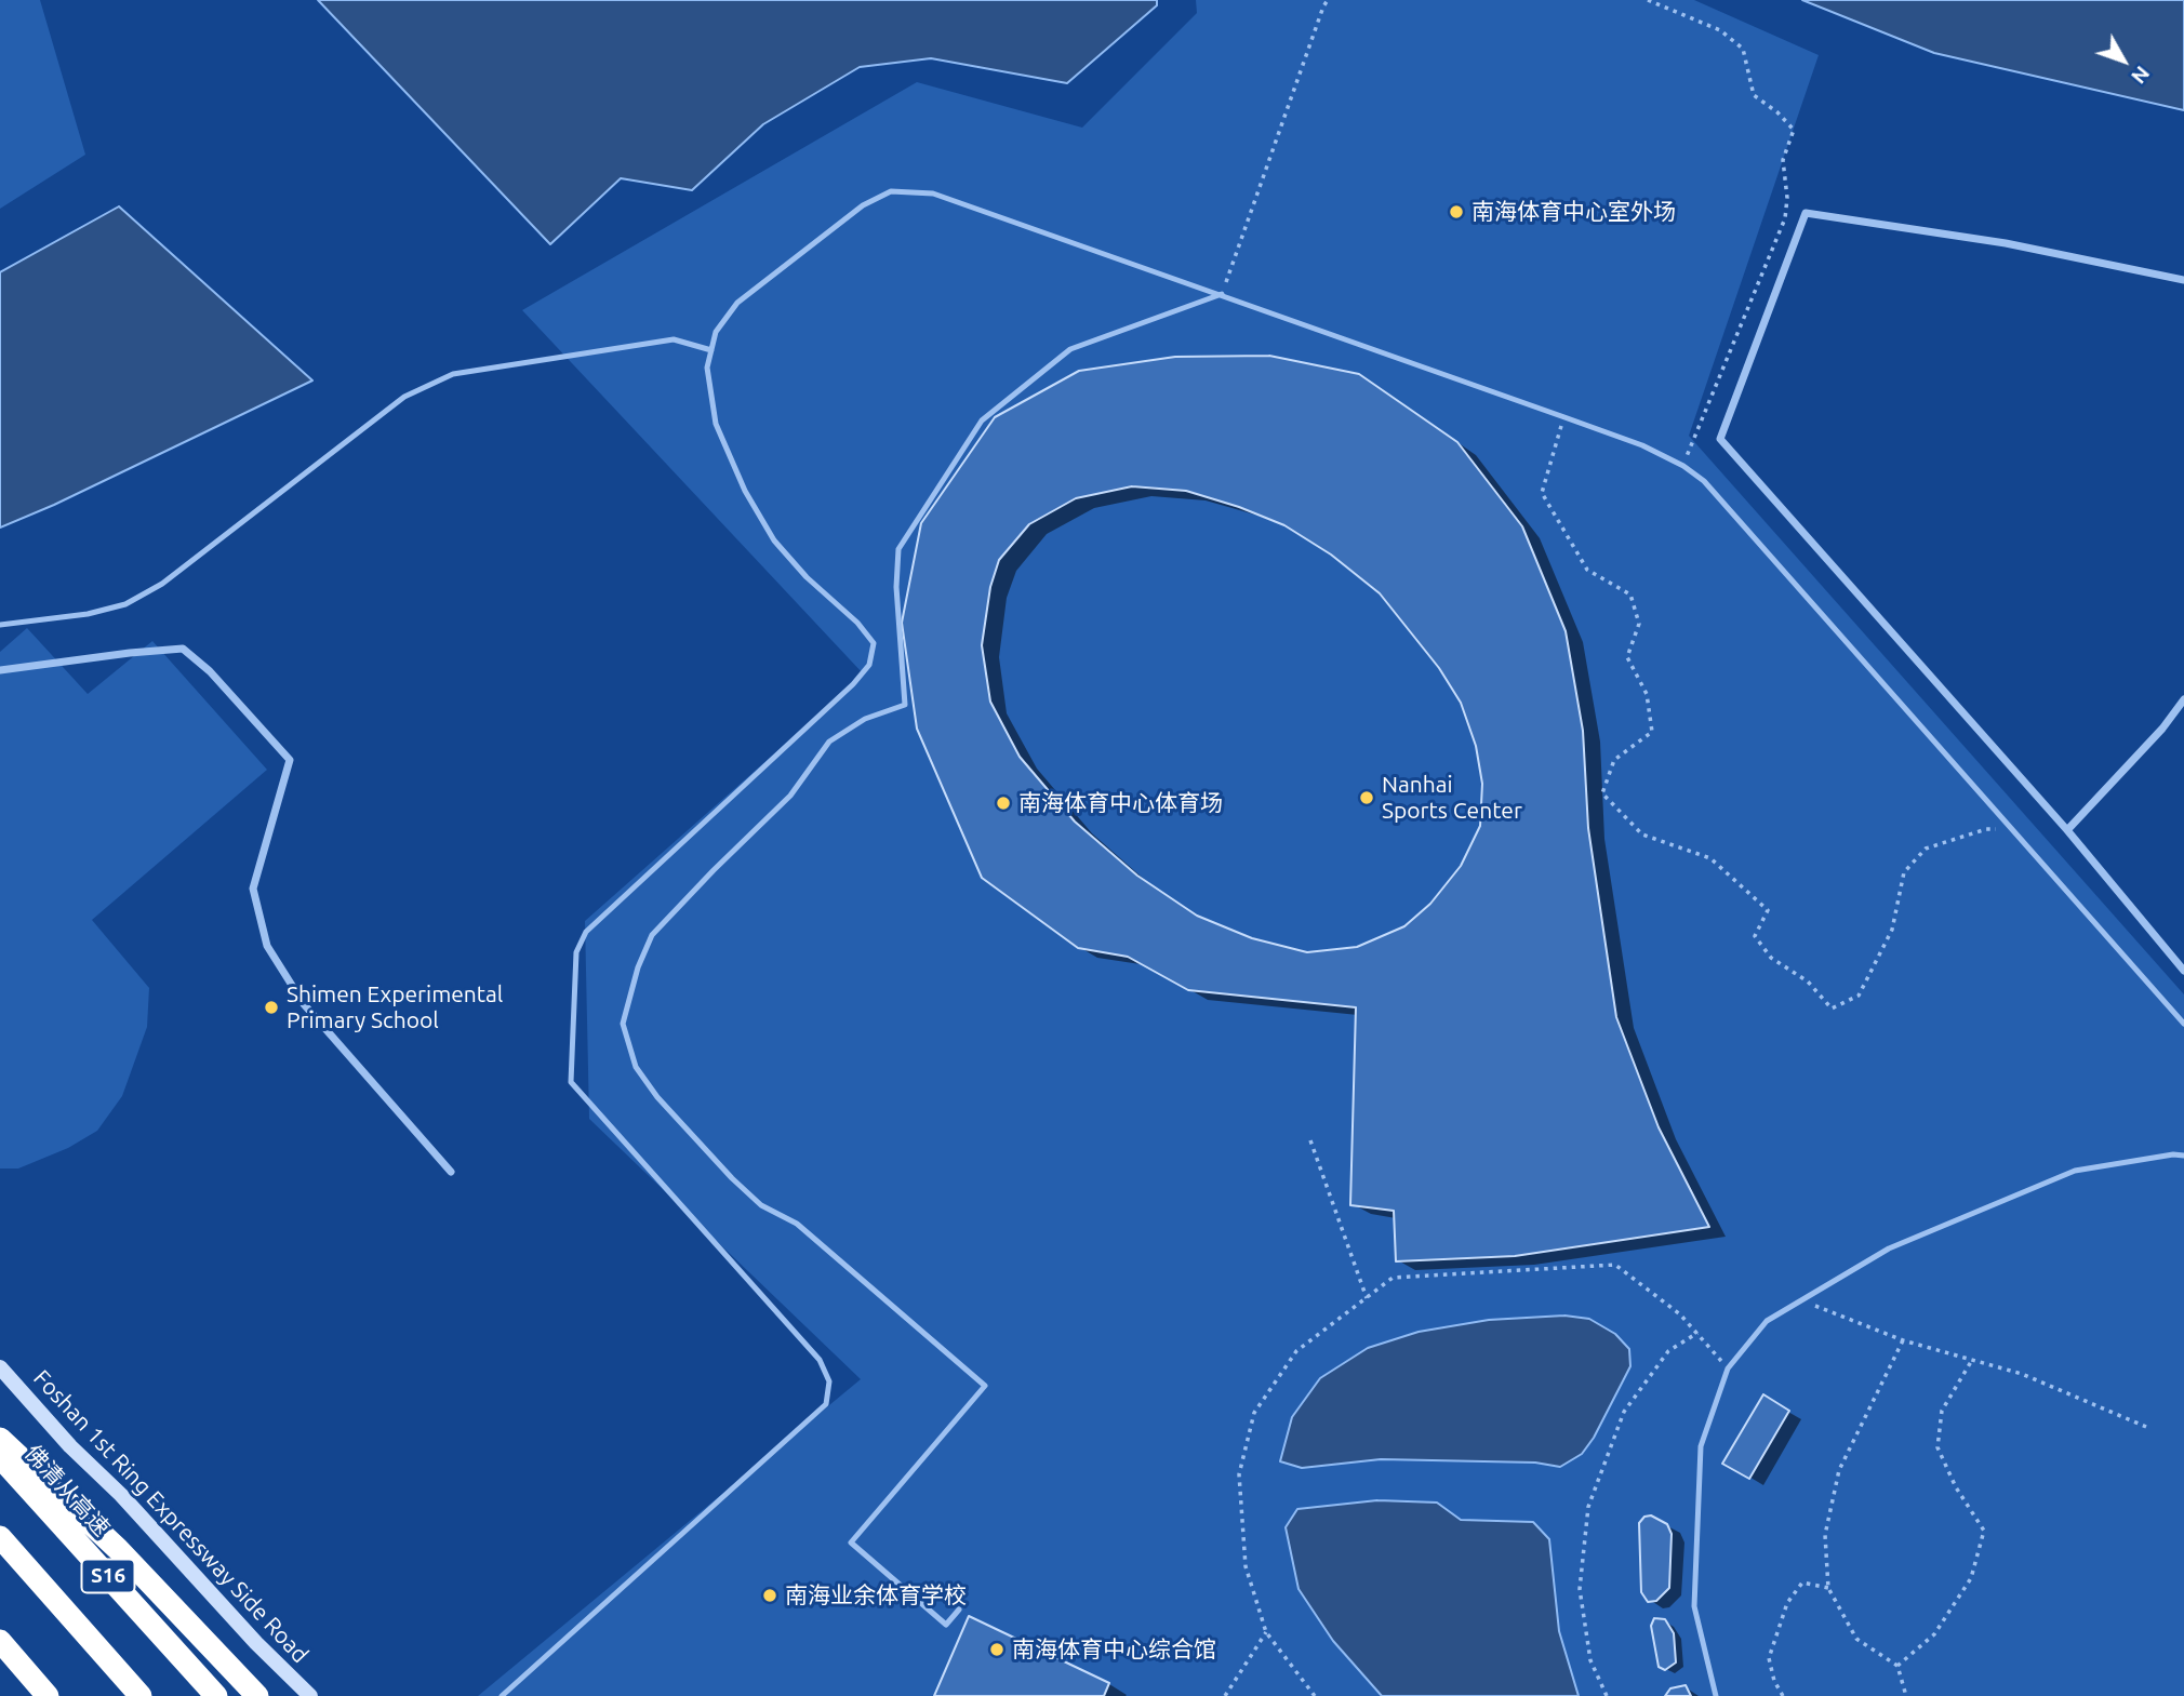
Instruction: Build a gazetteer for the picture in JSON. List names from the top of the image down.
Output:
{
  "streets": {
    "highway": ["佛清从高速", "S16"],
    "main road": ["Foshan 1st Ring Expressway Side Road"]
  },
  "places": [
    "南海体育中心室外场",
    "Nanhai Sports Center",
    "南海体育中心体育场",
    "Shimen Experimental Primary School",
    "南海业余体育学校",
    "南海体育中心综合馆"
  ],
  "north": "bottom right"
}
